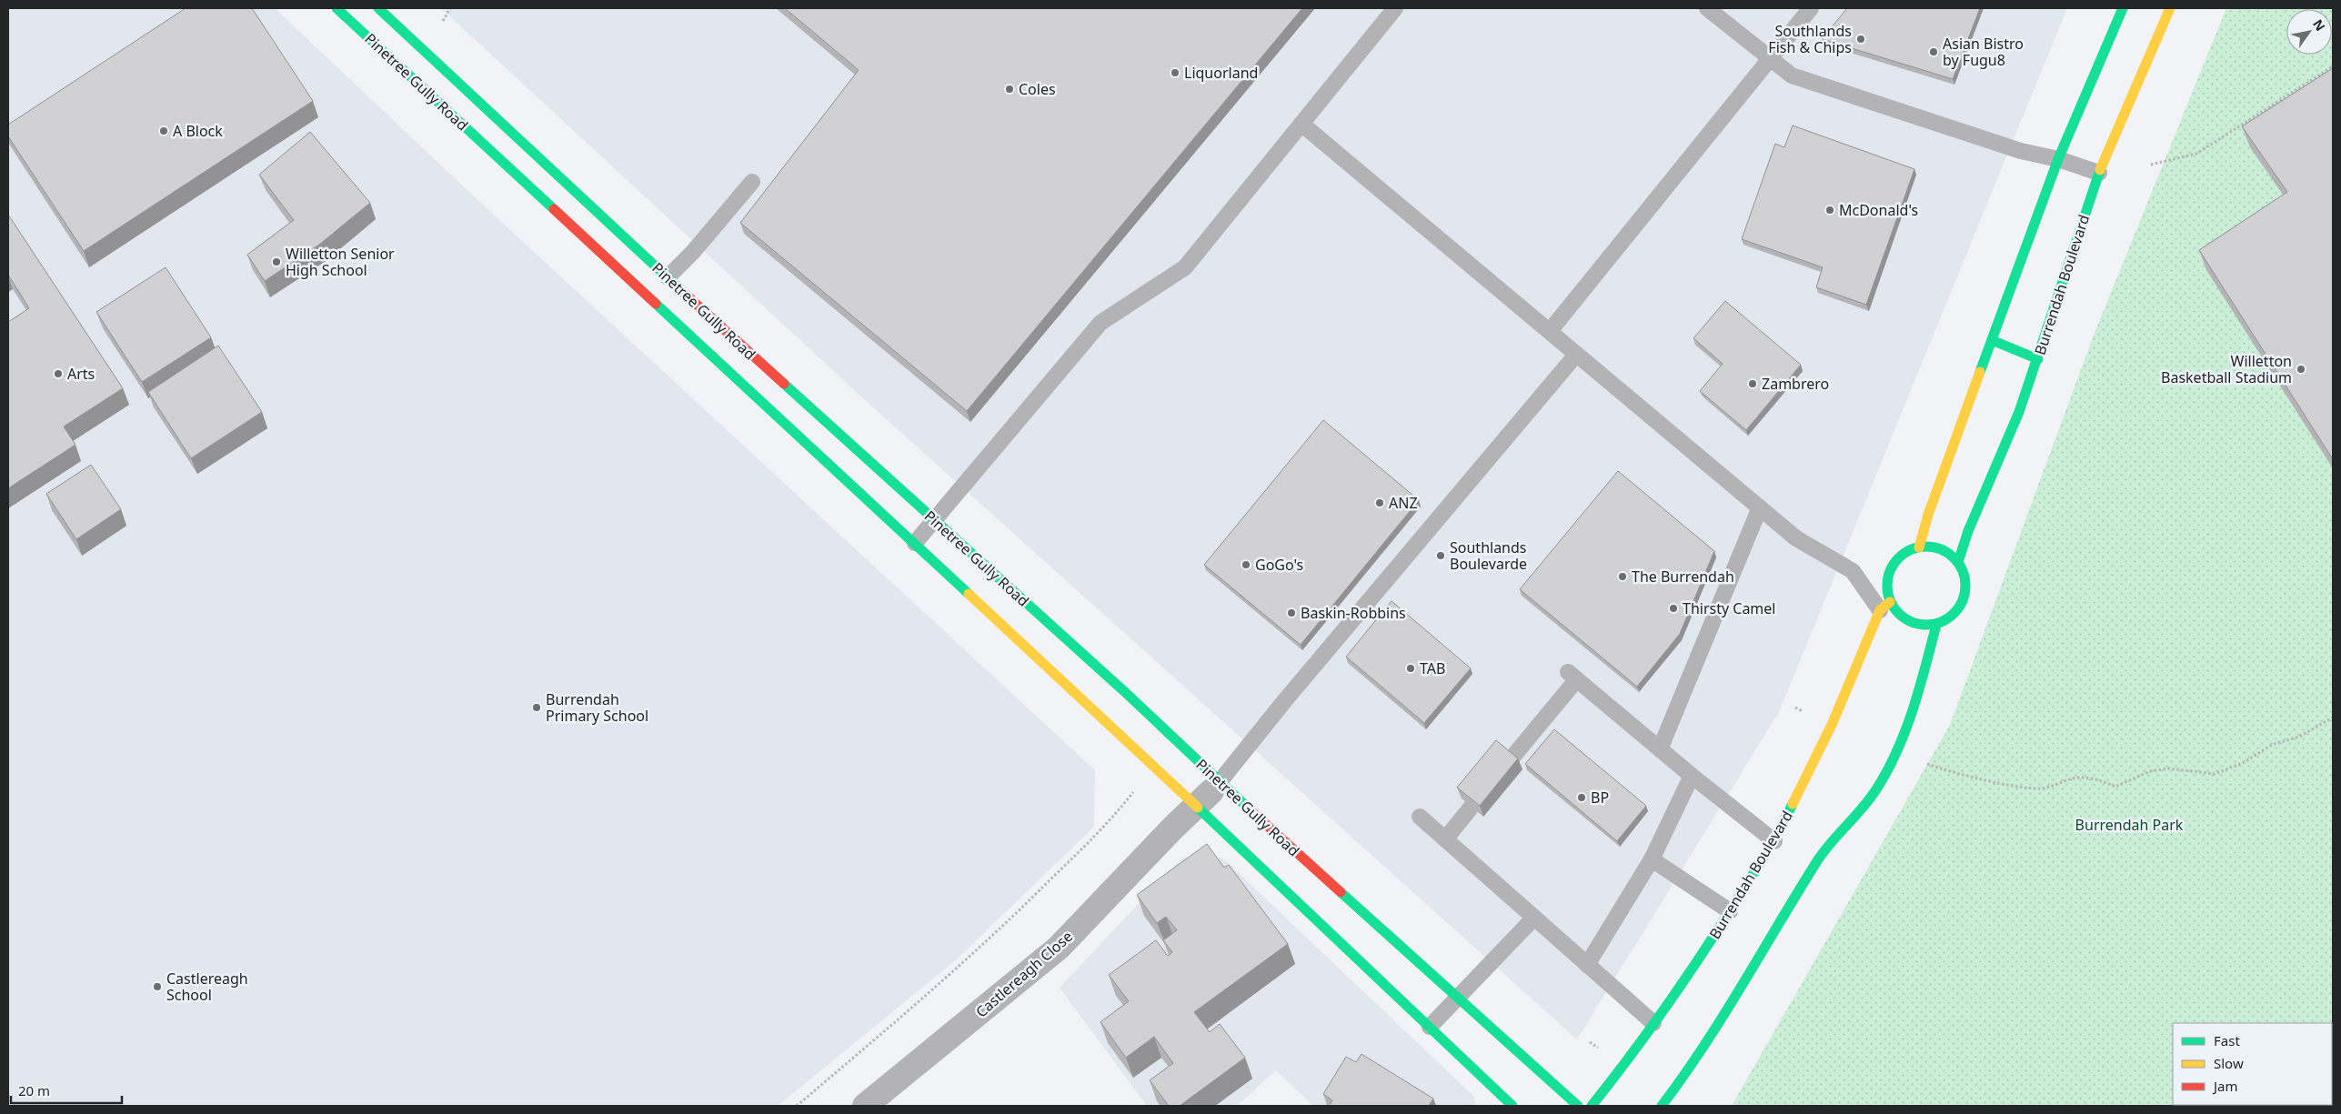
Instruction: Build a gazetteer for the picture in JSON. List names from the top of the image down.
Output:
{
  "streets": {
    "main road": ["Pinetree Gully Road", "Burrendah Boulevard"],
    "street": ["Castlereagh Close"]
  },
  "crossings": [
    ["Pinetree Gully Road", "Castlereagh Close"]
  ],
  "parks": ["Burrendah Park"],
  "places": [
    "Southlands Fish & Chips",
    "Asian Bistro by Fugu8",
    "Liquorland",
    "Coles",
    "A Block",
    "McDonald's",
    "Willetton Senior High School",
    "Willetton Basketball Stadium",
    "Arts",
    "Zambrero",
    "ANZ",
    "Southlands Boulevarde",
    "GoGo's",
    "The Burrendah",
    "Thirsty Camel",
    "Baskin-Robbins",
    "TAB",
    "Burrendah Primary School",
    "BP",
    "Castlereagh School"
  ],
  "legend": ["Fast", "Slow", "Jam"],
  "scale_bar": "20 m",
  "north": "top right"
}
